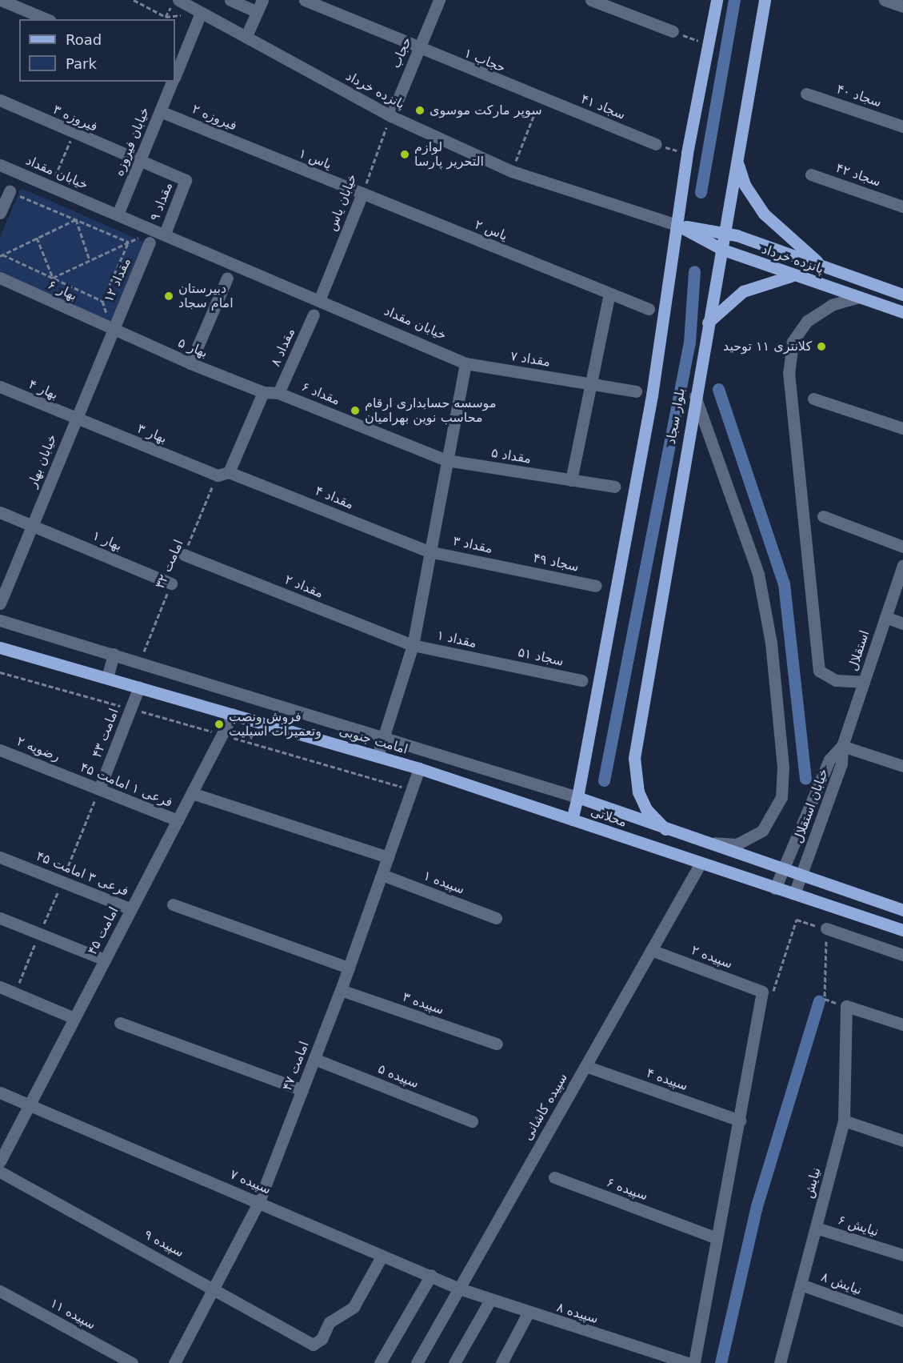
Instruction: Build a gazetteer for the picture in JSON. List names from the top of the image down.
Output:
{
  "streets": {
    "main road": [
      "پانزده خرداد",
      "بلوار سجاد",
      "امامت جنوبی",
      "محلاتی"
    ],
    "street": [
      "حجاب",
      "حجاب ۱",
      "سجاد ۴۰",
      "سجاد ۴۱",
      "فیروزه ۲",
      "فیروزه ۳",
      "خیابان فیروزه",
      "یاس ۱",
      "خیابان مقداد",
      "سجاد ۴۲",
      "مقداد ۹",
      "خیابان یاس",
      "یاس ۲",
      "مقداد ۱۲",
      "بهار ۶",
      "مقداد ۸",
      "بهار ۵",
      "مقداد ۷",
      "بهار ۴",
      "مقداد ۶",
      "بهار ۳",
      "مقداد ۵",
      "خیابان بهار",
      "مقداد ۴",
      "بهار ۱",
      "مقداد ۳",
      "سجاد ۴۹",
      "مقداد ۲",
      "مقداد ۱",
      "استقلال",
      "سجاد ۵۱",
      "امامت ۴۳",
      "رضویه ۲",
      "فرعی ۱ امامت ۴۵",
      "خیابان استقلال",
      "فرعی ۳ امامت ۴۵",
      "سپیده ۱",
      "امامت ۴۵",
      "سپیده ۲",
      "سپیده ۳",
      "امامت ۴۷",
      "سپیده ۵",
      "سپیده ۴",
      "سپیده کاشانی",
      "سپیده ۷",
      "نیایش",
      "سپیده ۶",
      "نیایش ۶",
      "سپیده ۹",
      "نیایش ۸",
      "سپیده ۸",
      "سپیده ۱۱"
    ],
    "path": ["امامت ۳۲"]
  },
  "crossings": [
    ["حجاب", "حجاب ۱"],
    ["حجاب", "پانزده خرداد"],
    ["حجاب", "خیابان یاس"],
    ["حجاب ۱", "سجاد ۴۱"],
    ["پانزده خرداد", "خیابان فیروزه"],
    ["پانزده خرداد", "خیابان یاس"],
    ["پانزده خرداد", "بلوار سجاد"],
    ["فیروزه ۲", "خیابان فیروزه"],
    ["فیروزه ۲", "یاس ۱"],
    ["فیروزه ۳", "خیابان فیروزه"],
    ["فیروزه ۳", "مقداد ۹"],
    ["خیابان فیروزه", "خیابان مقداد"],
    ["یاس ۱", "خیابان یاس"],
    ["یاس ۱", "یاس ۲"],
    ["خیابان مقداد", "مقداد ۹"],
    ["خیابان مقداد", "خیابان یاس"],
    ["خیابان مقداد", "مقداد ۷"],
    ["خیابان یاس", "یاس ۲"],
    ["مقداد ۱۲", "بهار ۶"],
    ["مقداد ۱۲", "بهار ۵"],
    ["مقداد ۱۲", "خیابان بهار"],
    ["بهار ۶", "بهار ۵"],
    ["بهار ۶", "خیابان بهار"],
    ["مقداد ۸", "مقداد ۶"],
    ["بهار ۵", "مقداد ۶"],
    ["بهار ۵", "خیابان بهار"],
    ["بهار ۴", "بهار ۳"],
    ["بهار ۴", "خیابان بهار"],
    ["مقداد ۶", "مقداد ۵"],
    ["بلوار سجاد", "محلاتی"],
    ["بهار ۳", "خیابان بهار"],
    ["بهار ۳", "مقداد ۴"],
    ["بهار ۳", "امامت ۳۲"],
    ["خیابان بهار", "بهار ۱"],
    ["مقداد ۴", "مقداد ۳"],
    ["مقداد ۴", "امامت ۳۲"],
    ["بهار ۱", "امامت ۳۲"],
    ["مقداد ۳", "سجاد ۴۹"],
    ["امامت ۳۲", "مقداد ۲"],
    ["مقداد ۲", "مقداد ۱"],
    ["مقداد ۱", "سجاد ۵۱"],
    ["استقلال", "خیابان استقلال"],
    ["امامت ۴۳", "امامت جنوبی"],
    ["امامت ۴۳", "فرعی ۱ امامت ۴۵"],
    ["امامت جنوبی", "محلاتی"],
    ["امامت جنوبی", "امامت ۴۵"],
    ["امامت جنوبی", "امامت ۴۷"],
    ["رضویه ۲", "فرعی ۱ امامت ۴۵"],
    ["فرعی ۱ امامت ۴۵", "امامت ۴۵"],
    ["خیابان استقلال", "محلاتی"],
    ["محلاتی", "سپیده کاشانی"],
    ["فرعی ۳ امامت ۴۵", "امامت ۴۵"],
    ["سپیده ۱", "امامت ۴۷"],
    ["امامت ۴۵", "سپیده ۷"],
    ["سپیده ۲", "سپیده کاشانی"],
    ["سپیده ۳", "امامت ۴۷"],
    ["امامت ۴۷", "سپیده ۵"],
    ["امامت ۴۷", "سپیده ۷"],
    ["امامت ۴۷", "سپیده ۹"],
    ["سپیده ۴", "سپیده کاشانی"],
    ["سپیده کاشانی", "سپیده ۷"],
    ["سپیده کاشانی", "سپیده ۸"],
    ["سپیده ۷", "سپیده ۹"],
    ["سپیده ۷", "سپیده ۸"],
    ["نیایش", "نیایش ۶"],
    ["نیایش", "نیایش ۸"]
  ],
  "places": [
    "سوپر مارکت موسوی",
    "لوازم التحریر پارسا",
    "دبیرستان امام سجاد",
    "کلانتری ۱۱ توحید",
    "موسسه حسابداری ارقام محاسب نوین بهرامیان",
    "فروش ونصب وتعمیرات اسپلیت"
  ],
  "legend": ["Road", "Park"]
}
